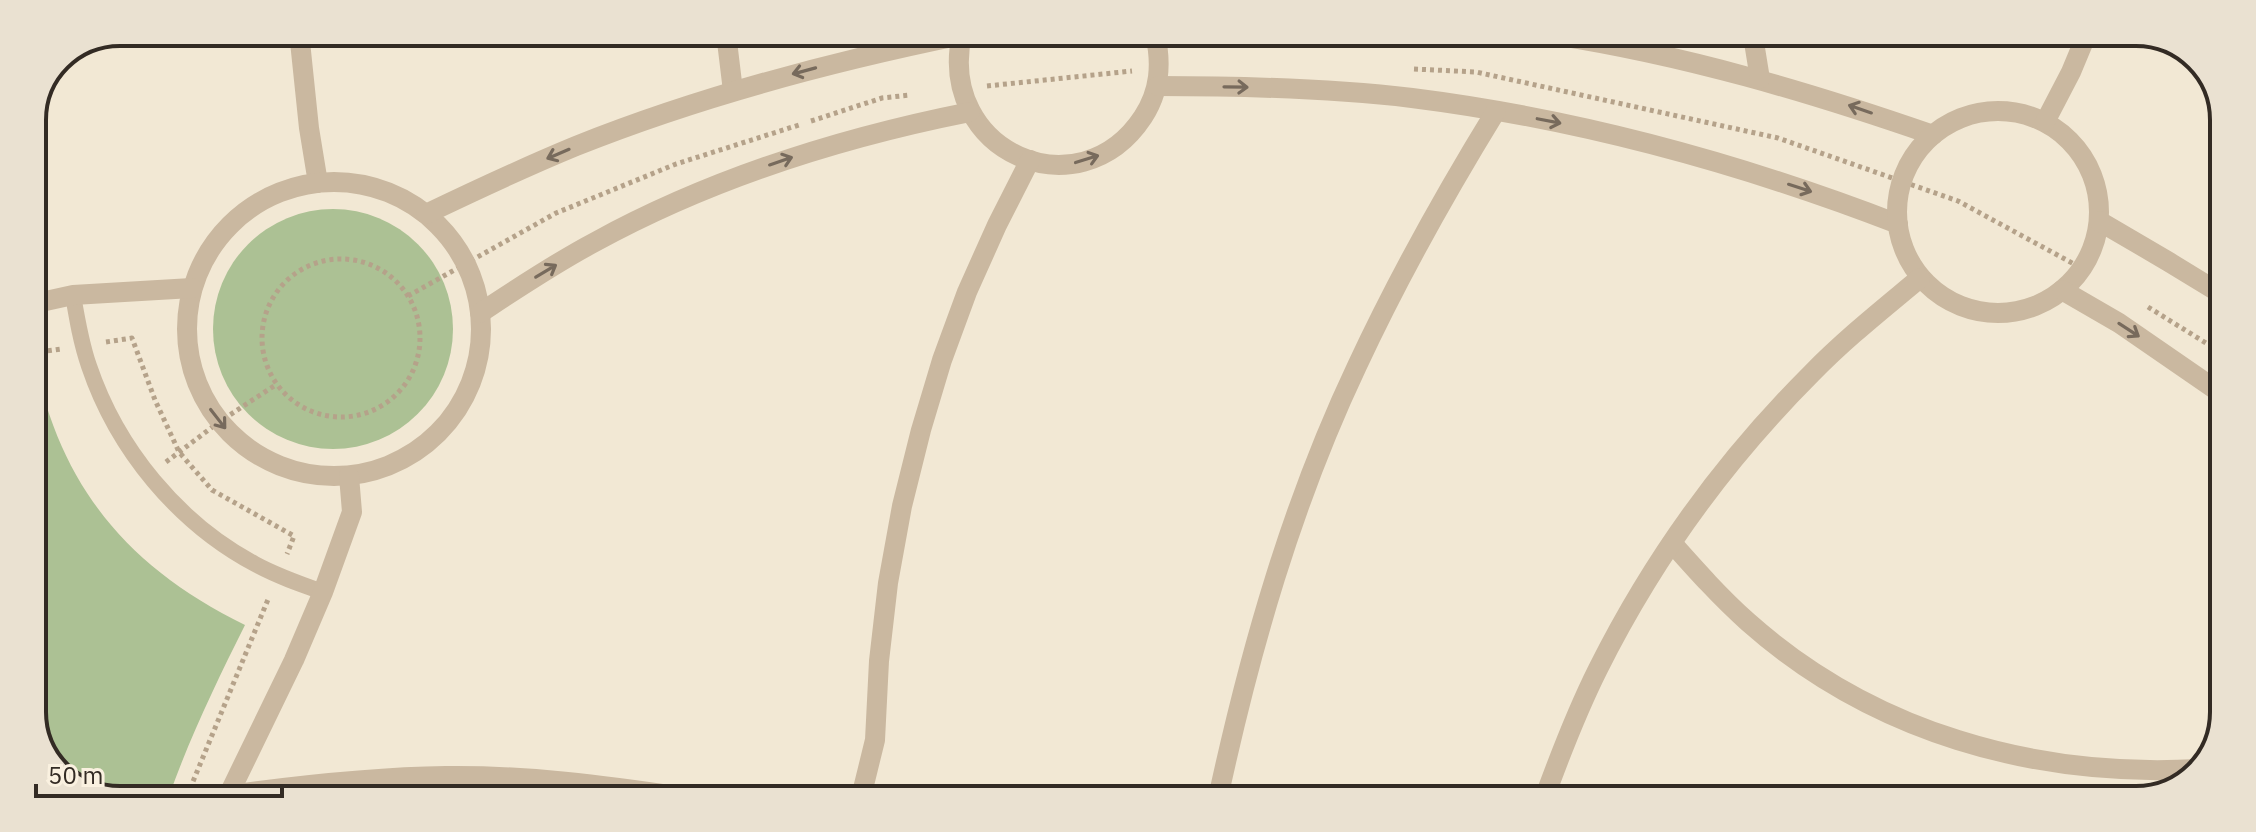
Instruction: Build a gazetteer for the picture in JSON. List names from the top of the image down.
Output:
{
  "scale_bar": "50 m"
}
